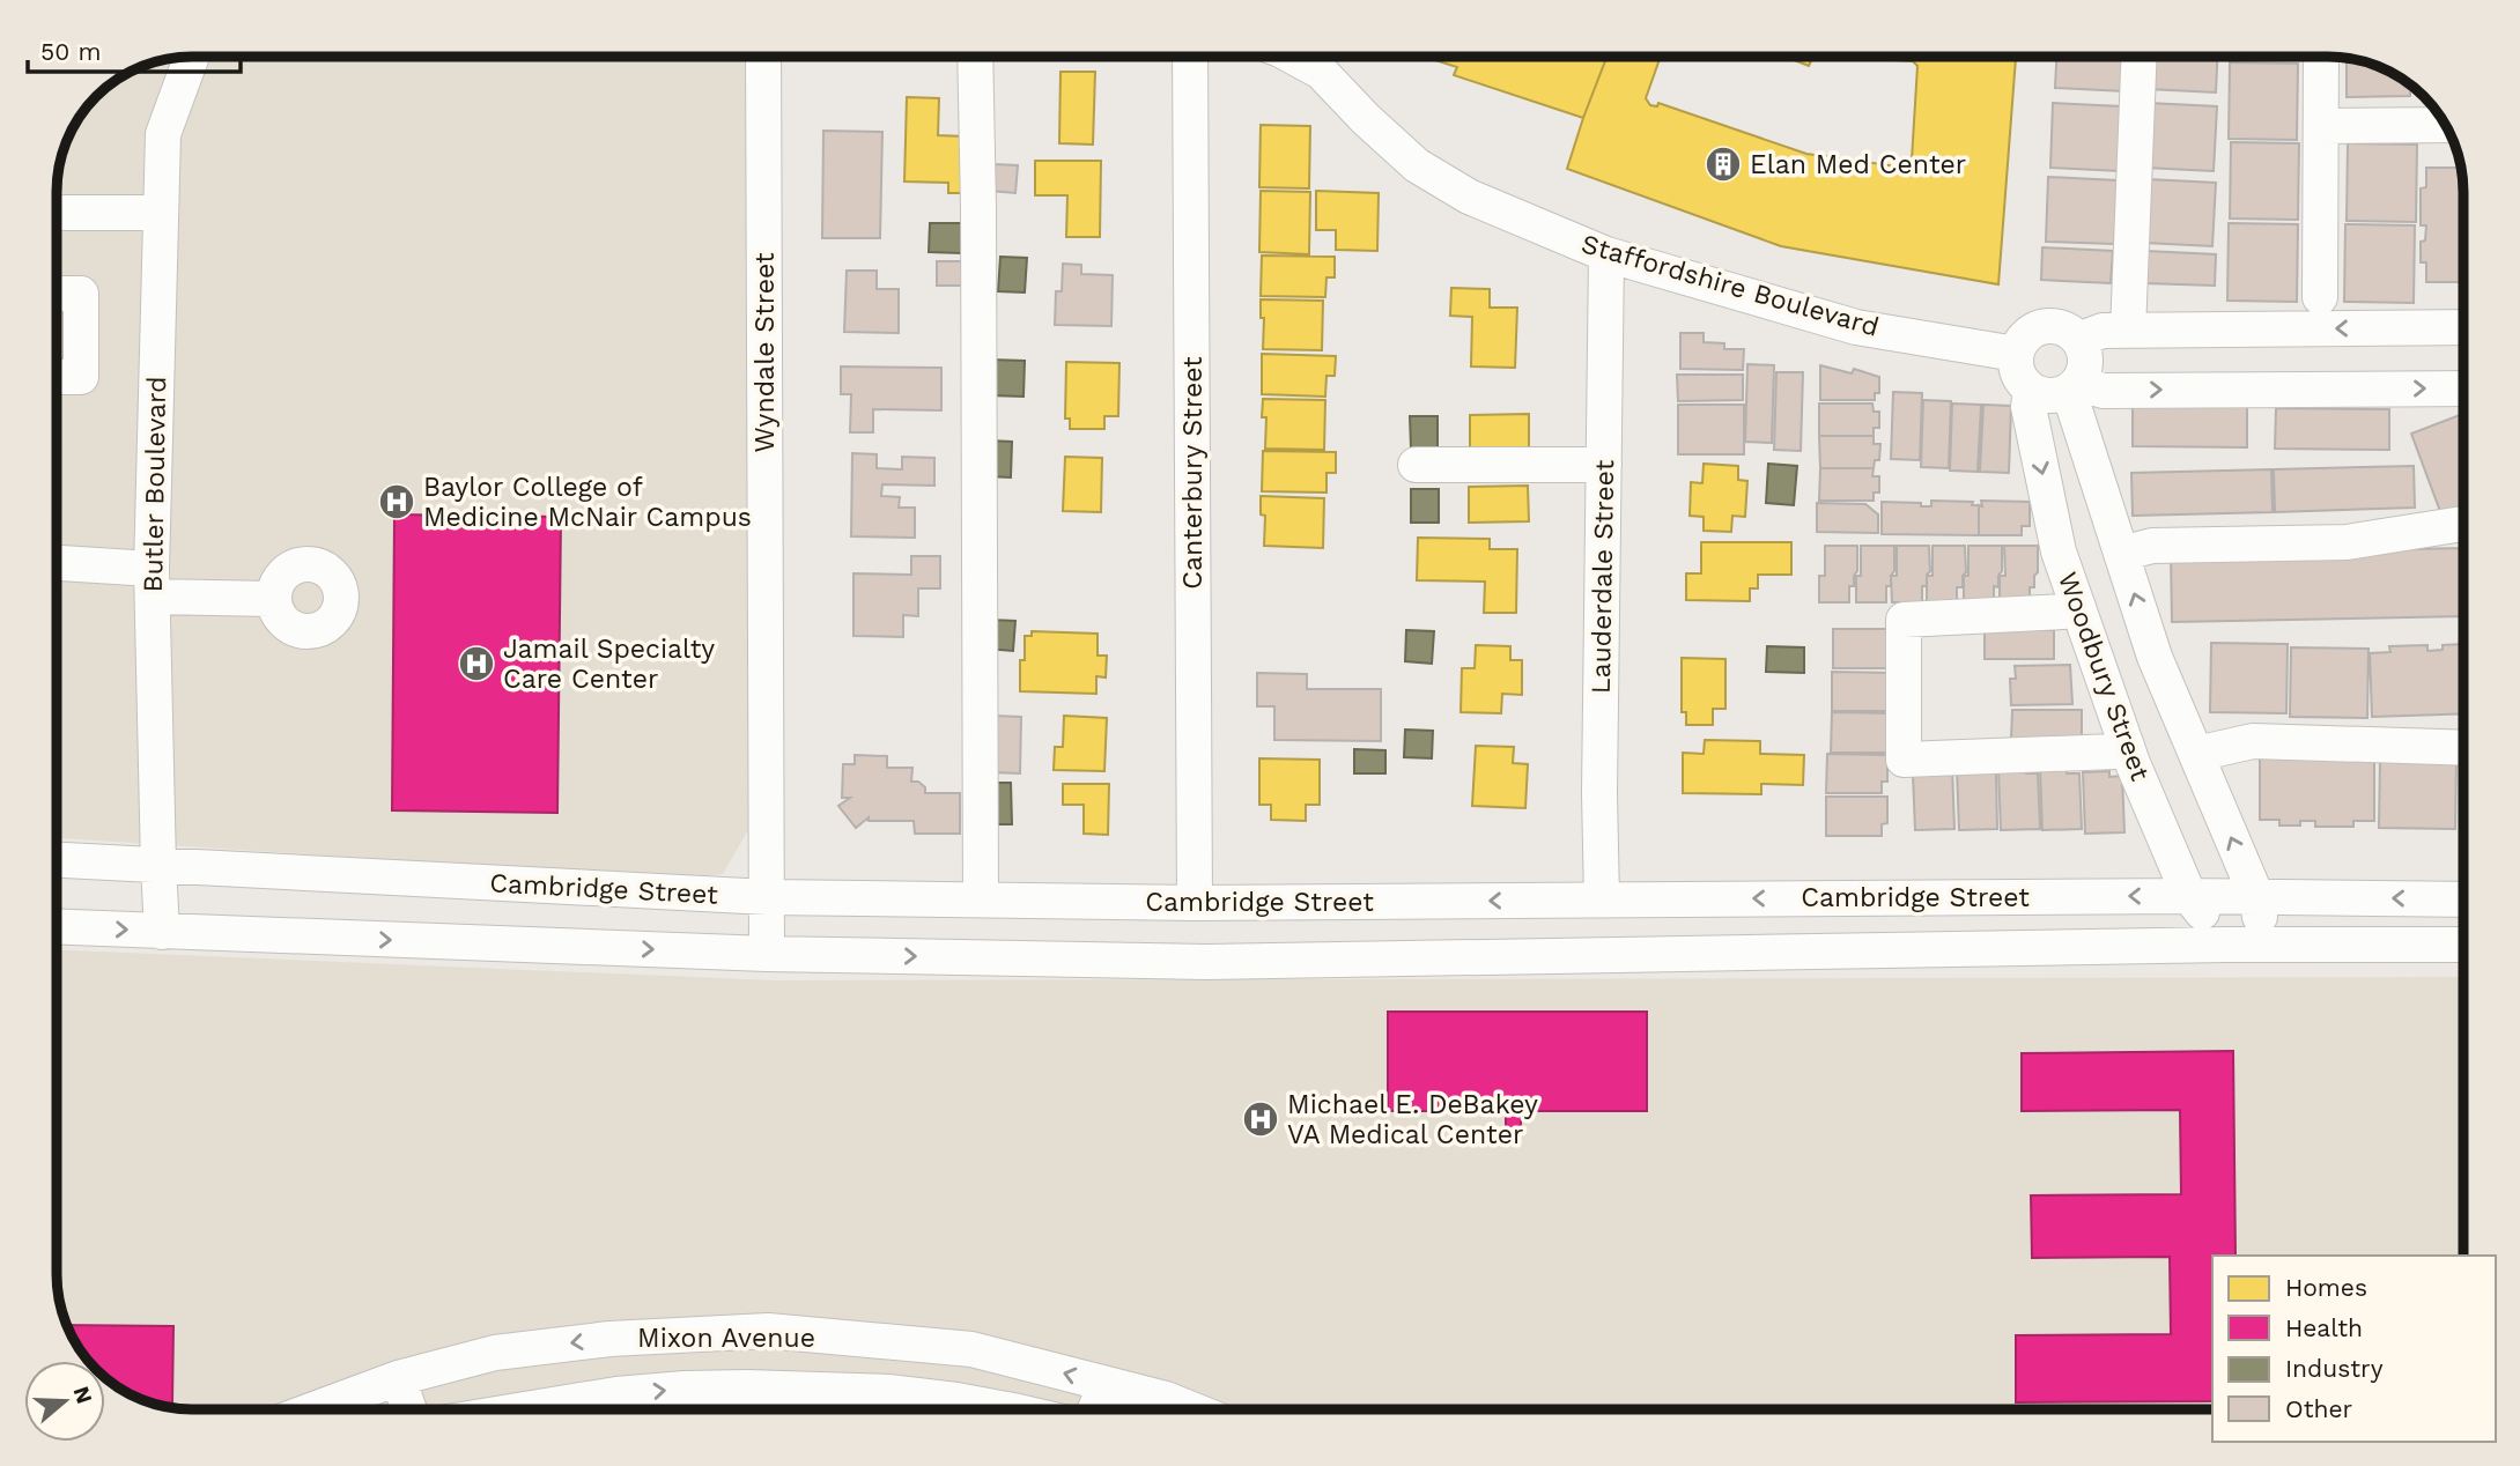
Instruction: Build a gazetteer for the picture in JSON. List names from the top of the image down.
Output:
{
  "streets": {
    "street": [
      "Staffordshire Boulevard",
      "Wyndale Street",
      "Canterbury Street",
      "Butler Boulevard",
      "Lauderdale Street",
      "Woodbury Street",
      "Cambridge Street",
      "Mixon Avenue"
    ]
  },
  "crossings": [
    ["Staffordshire Boulevard", "Lauderdale Street"],
    ["Staffordshire Boulevard", "Woodbury Street"],
    ["Wyndale Street", "Cambridge Street"],
    ["Canterbury Street", "Cambridge Street"],
    ["Butler Boulevard", "Cambridge Street"],
    ["Lauderdale Street", "Cambridge Street"],
    ["Woodbury Street", "Cambridge Street"]
  ],
  "places": {
    "building": ["Elan Med Center"],
    "hospital": ["Baylor College of Medicine McNair Campus", "Jamail Specialty Care Center", "Michael E. DeBakey VA Medical Center"]
  },
  "legend": [
    "Homes",
    "Health",
    "Industry",
    "Other"
  ],
  "scale_bar": "50 m",
  "north": "right"
}
